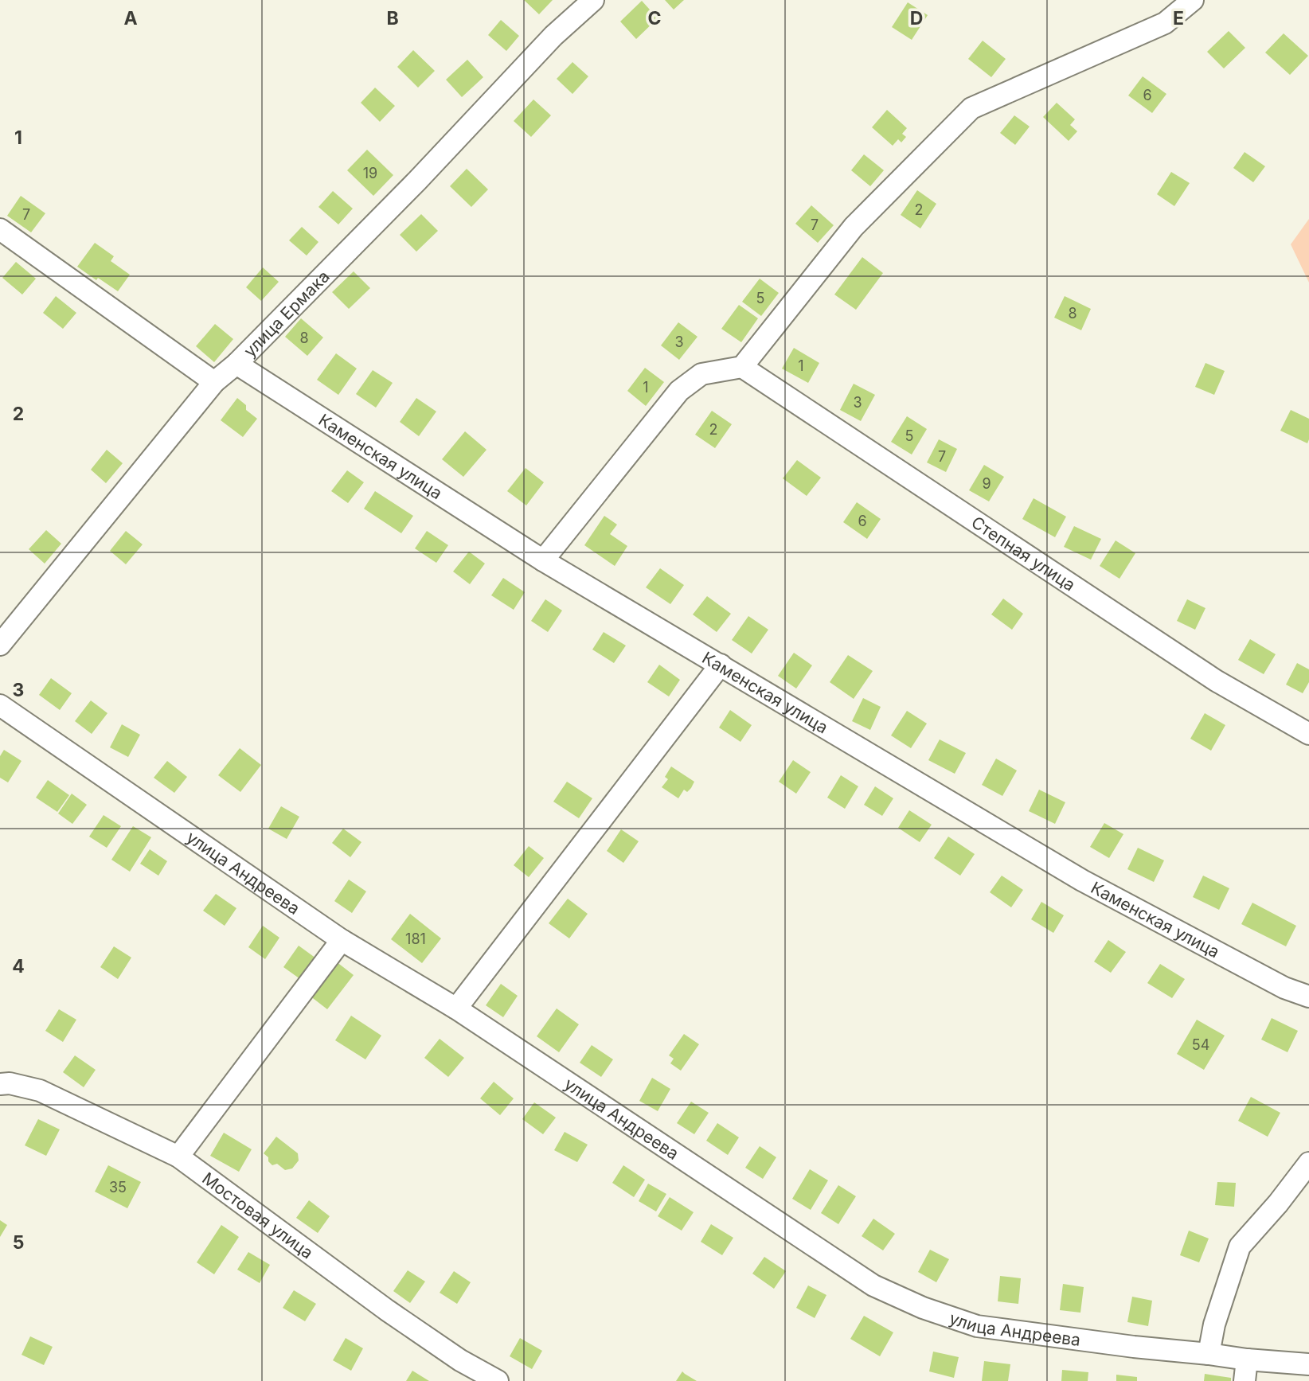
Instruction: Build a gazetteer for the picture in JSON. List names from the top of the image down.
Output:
{
  "streets": {
    "street": [
      "улица Ермака",
      "Каменская улица",
      "Степная улица",
      "улица Андреева",
      "Мостовая улица"
    ]
  },
  "crossings": [
    ["улица Ермака", "Каменская улица"]
  ],
  "house_numbers": [
    "6",
    "19",
    "2",
    "7",
    "7",
    "5",
    "8",
    "8",
    "3",
    "1",
    "1",
    "3",
    "2",
    "5",
    "7",
    "9",
    "6",
    "181",
    "54",
    "35"
  ],
  "grid": {
    "columns": [
      "A",
      "B",
      "C",
      "D",
      "E"
    ],
    "rows": [
      "1",
      "2",
      "3",
      "4",
      "5"
    ]
  }
}
